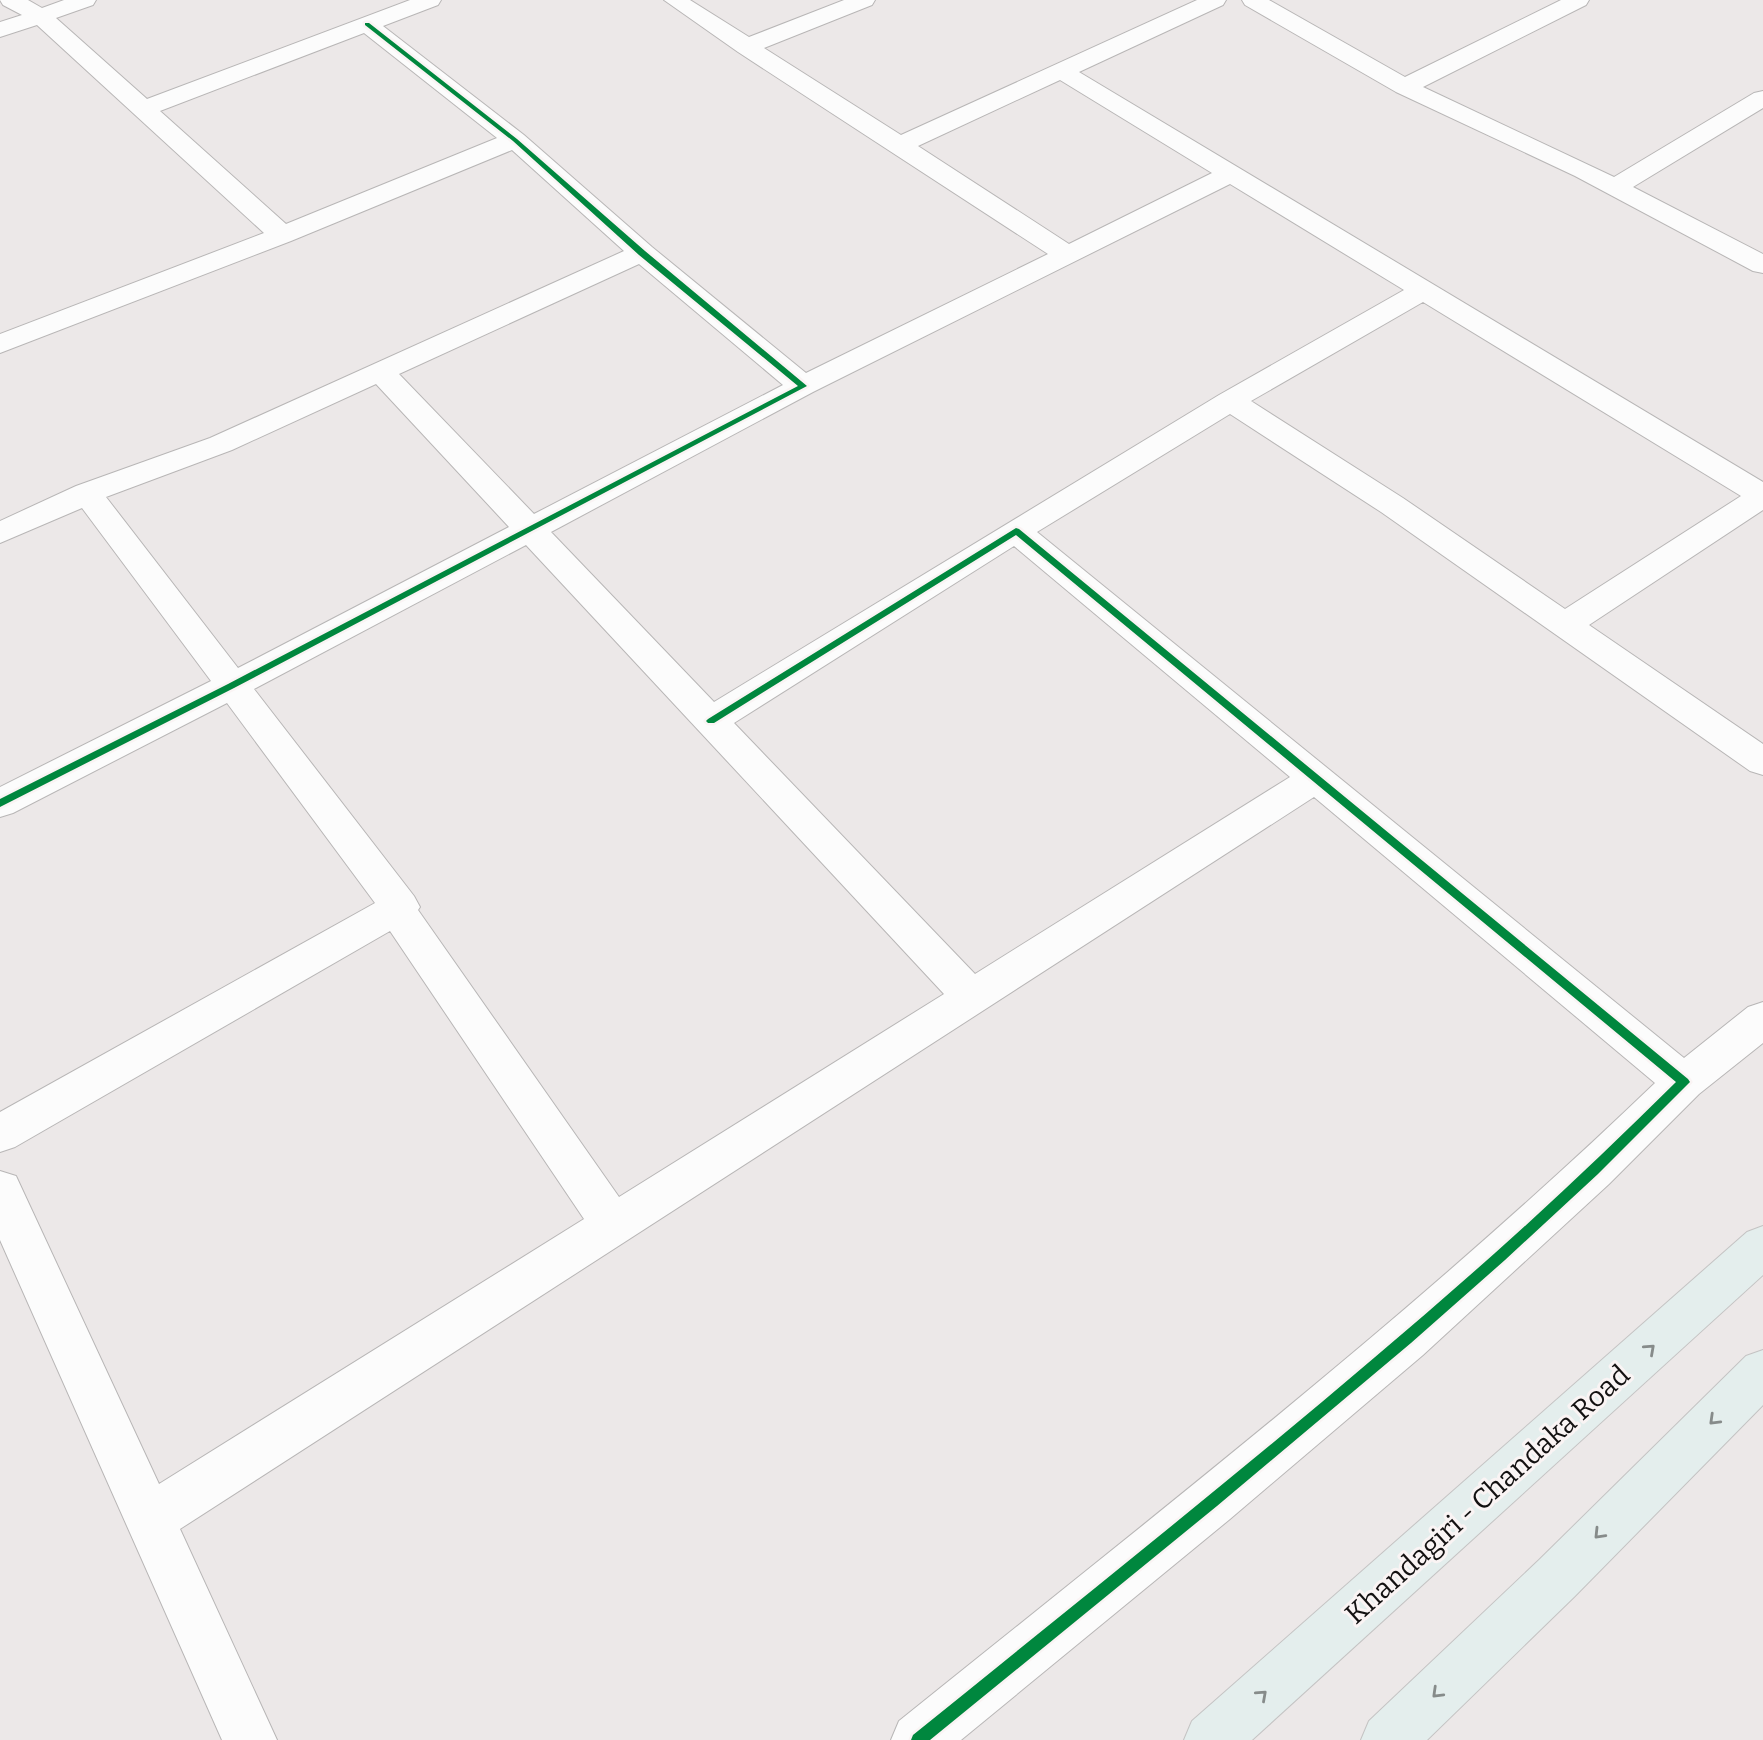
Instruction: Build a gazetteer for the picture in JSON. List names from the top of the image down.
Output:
{
  "streets": {
    "main road": ["Khandagiri - Chandaka Road"]
  }
}
